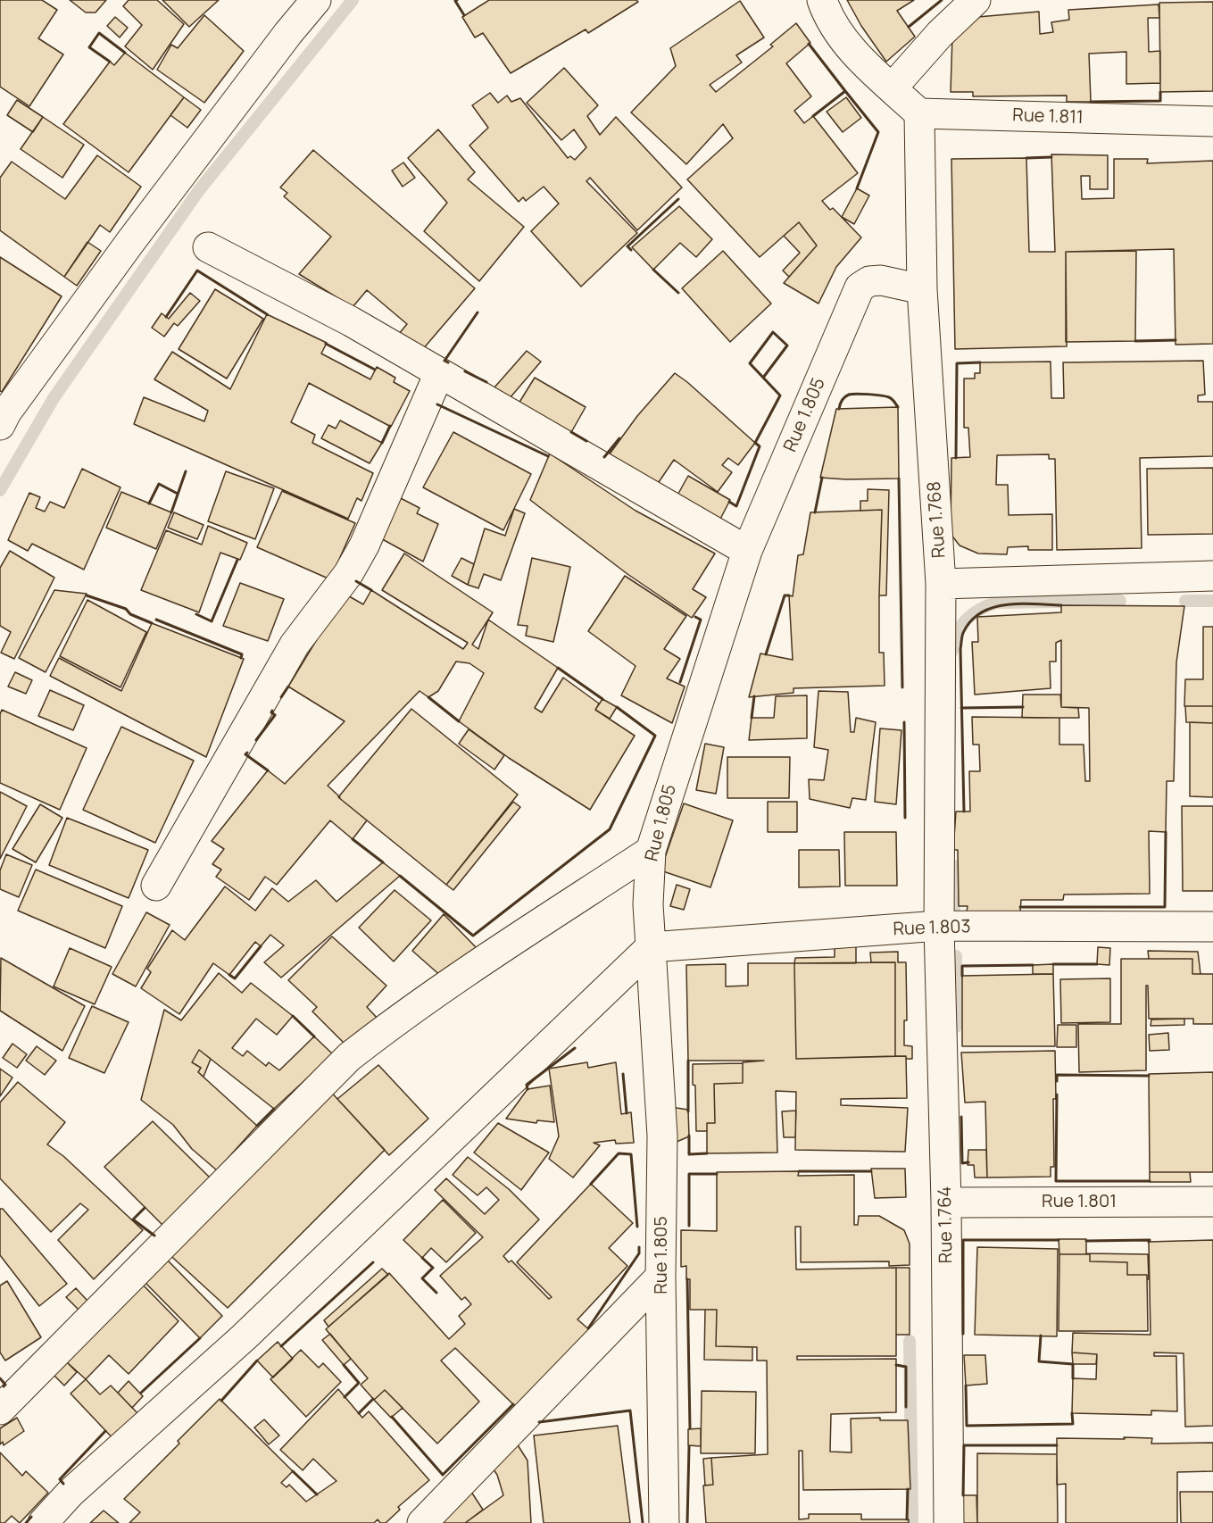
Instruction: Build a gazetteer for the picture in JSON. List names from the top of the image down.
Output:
{
  "streets": {
    "street": [
      "Rue 1.811",
      "Rue 1.805",
      "Rue 1.768",
      "Rue 1.803",
      "Rue 1.801",
      "Rue 1.764"
    ]
  },
  "crossings": [
    ["Rue 1.811", "Rue 1.768"],
    ["Rue 1.805", "Rue 1.768"],
    ["Rue 1.805", "Rue 1.803"],
    ["Rue 1.768", "Rue 1.803"],
    ["Rue 1.768", "Rue 1.764"],
    ["Rue 1.803", "Rue 1.764"],
    ["Rue 1.801", "Rue 1.764"]
  ]
}
